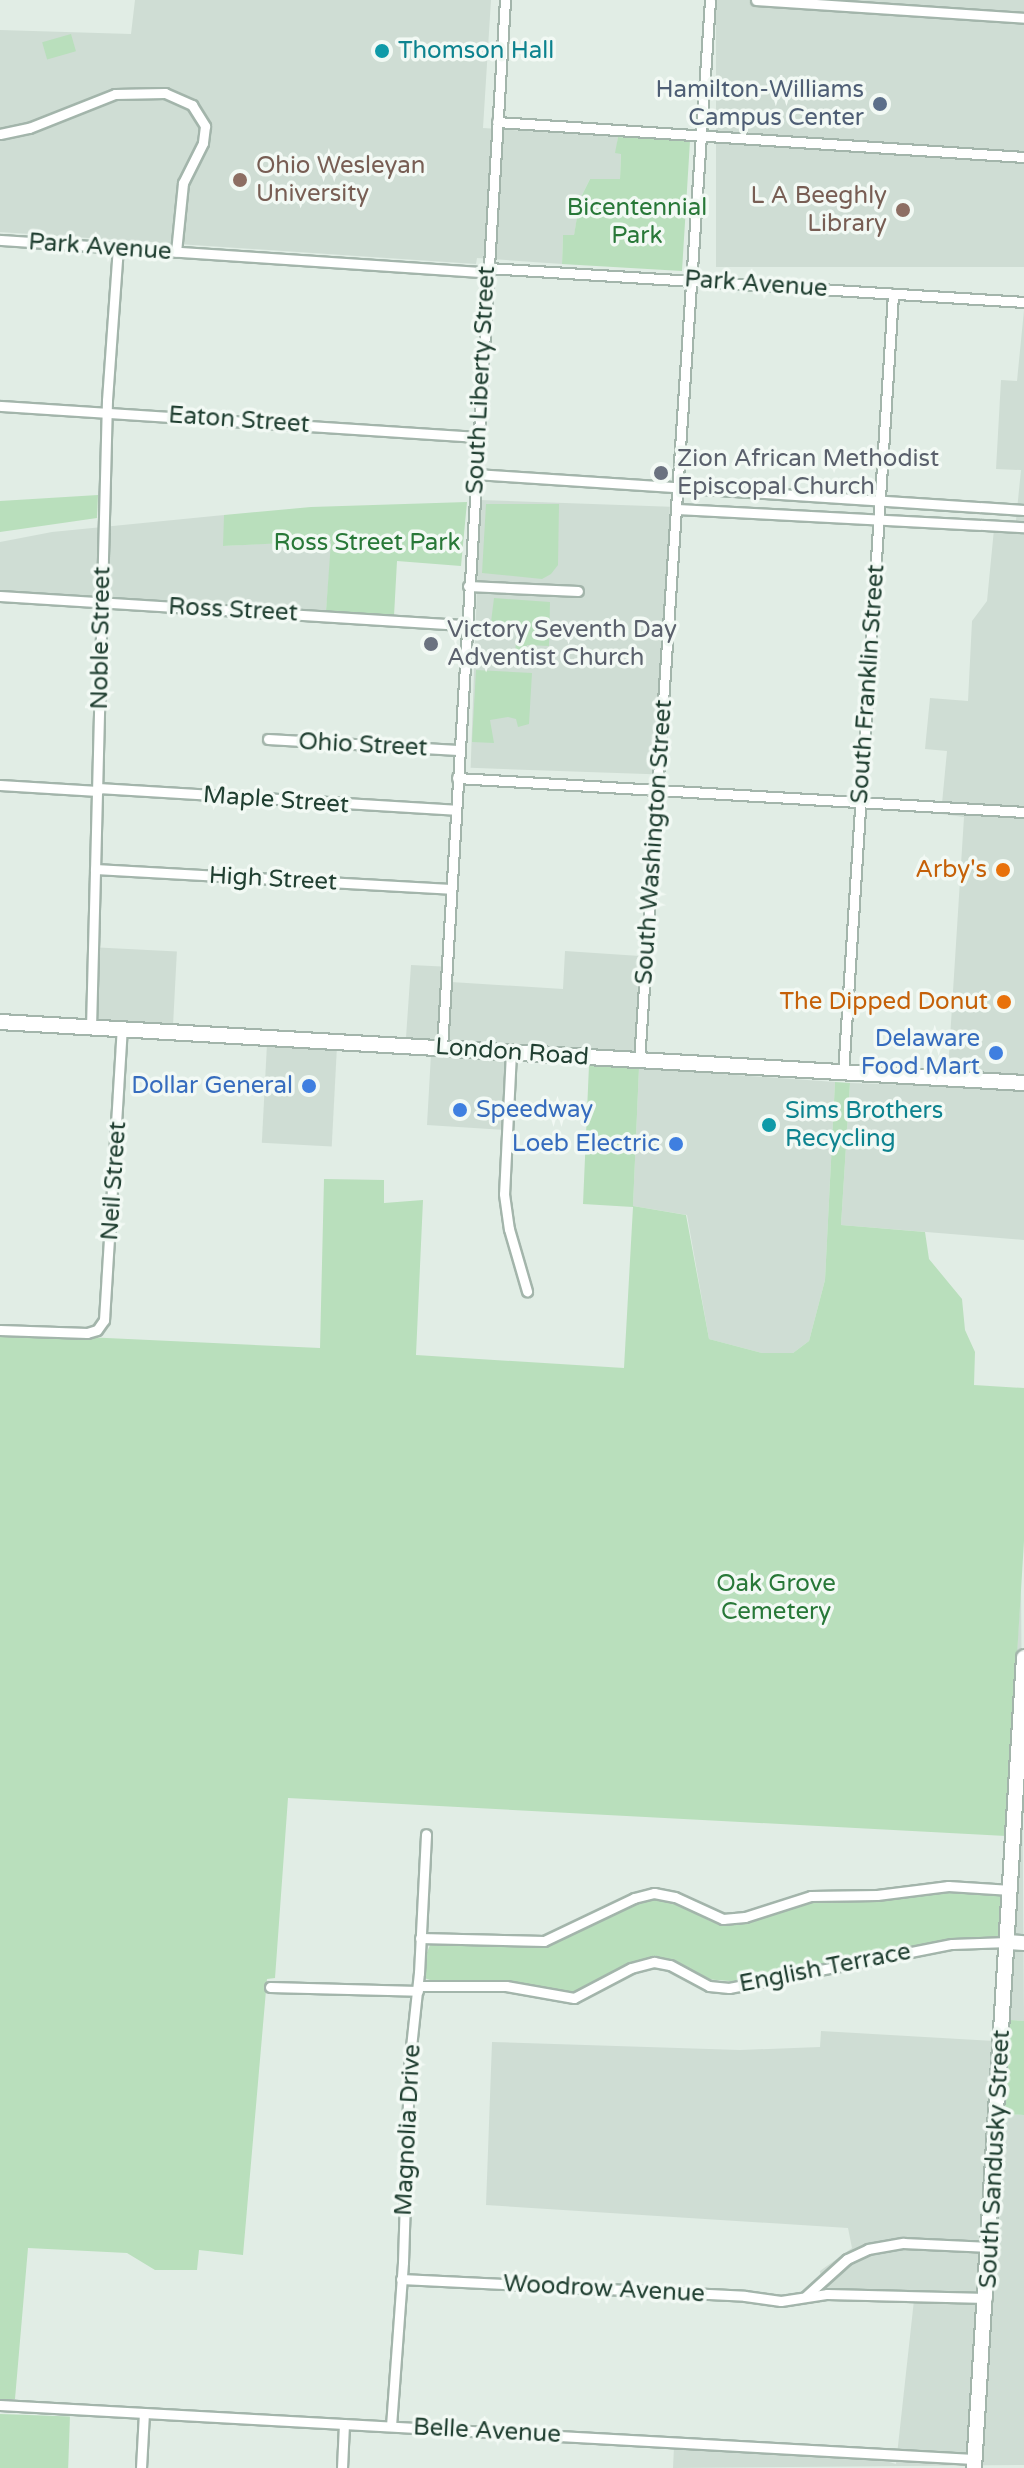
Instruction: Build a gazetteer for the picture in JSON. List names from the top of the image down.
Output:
{
  "streets": {
    "street": [
      "Park Avenue",
      "South Liberty Street",
      "Eaton Street",
      "Ross Street",
      "Noble Street",
      "South Franklin Street",
      "Ohio Street",
      "Maple Street",
      "South Washington Street",
      "High Street",
      "London Road",
      "Neil Street",
      "English Terrace",
      "Magnolia Drive",
      "South Sandusky Street",
      "Woodrow Avenue",
      "Belle Avenue"
    ]
  },
  "crossings": [
    ["Park Avenue", "South Liberty Street"],
    ["Park Avenue", "Noble Street"],
    ["Park Avenue", "South Franklin Street"],
    ["Park Avenue", "South Washington Street"],
    ["South Liberty Street", "Eaton Street"],
    ["South Liberty Street", "Ross Street"],
    ["South Liberty Street", "Ohio Street"],
    ["South Liberty Street", "Maple Street"],
    ["South Liberty Street", "High Street"],
    ["South Liberty Street", "London Road"],
    ["Eaton Street", "Noble Street"],
    ["Ross Street", "Noble Street"],
    ["Noble Street", "Maple Street"],
    ["Noble Street", "High Street"],
    ["Noble Street", "London Road"],
    ["South Franklin Street", "London Road"],
    ["South Washington Street", "London Road"],
    ["London Road", "Neil Street"],
    ["English Terrace", "Magnolia Drive"],
    ["English Terrace", "South Sandusky Street"],
    ["Magnolia Drive", "Woodrow Avenue"],
    ["Magnolia Drive", "Belle Avenue"],
    ["South Sandusky Street", "Woodrow Avenue"],
    ["South Sandusky Street", "Belle Avenue"]
  ],
  "parks": ["Bicentennial Park", "Ross Street Park", "Oak Grove Cemetery"],
  "places": [
    "Thomson Hall",
    "Hamilton-Williams Campus Center",
    "Ohio Wesleyan University",
    "L A Beeghly Library",
    "Zion African Methodist Episcopal Church",
    "Victory Seventh Day Adventist Church",
    "Arby's",
    "The Dipped Donut",
    "Delaware Food Mart",
    "Dollar General",
    "Speedway",
    "Sims Brothers Recycling",
    "Loeb Electric"
  ]
}
